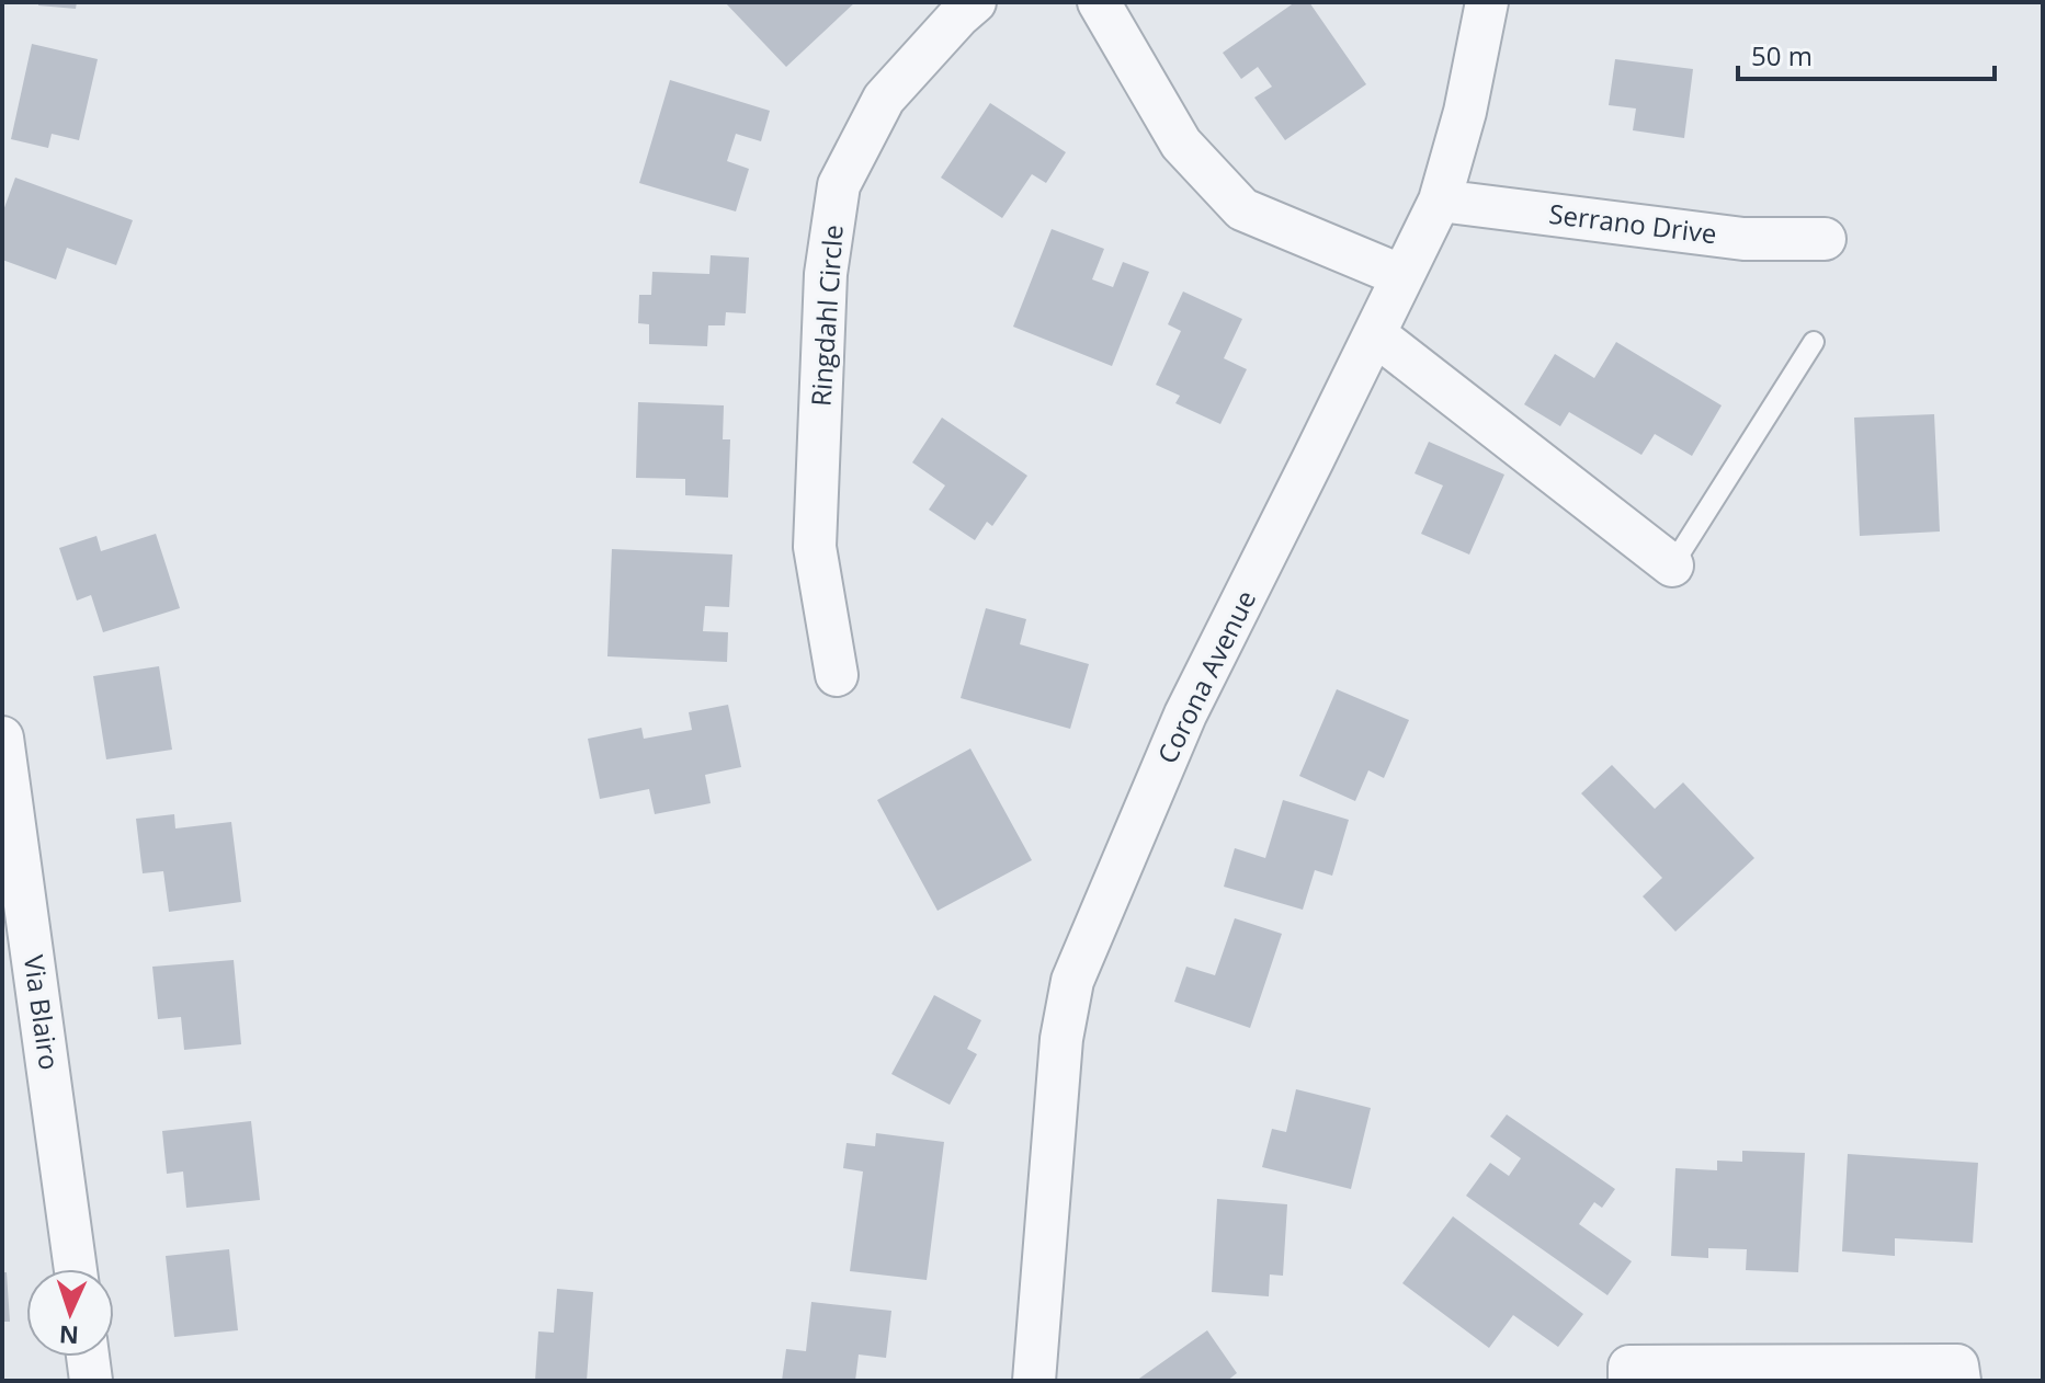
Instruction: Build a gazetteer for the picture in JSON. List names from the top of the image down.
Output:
{
  "streets": {
    "street": [
      "Serrano Drive",
      "Ringdahl Circle",
      "Corona Avenue",
      "Via Blairo"
    ]
  },
  "crossings": [
    ["Serrano Drive", "Corona Avenue"]
  ],
  "scale_bar": "50 m",
  "north": "bottom"
}
